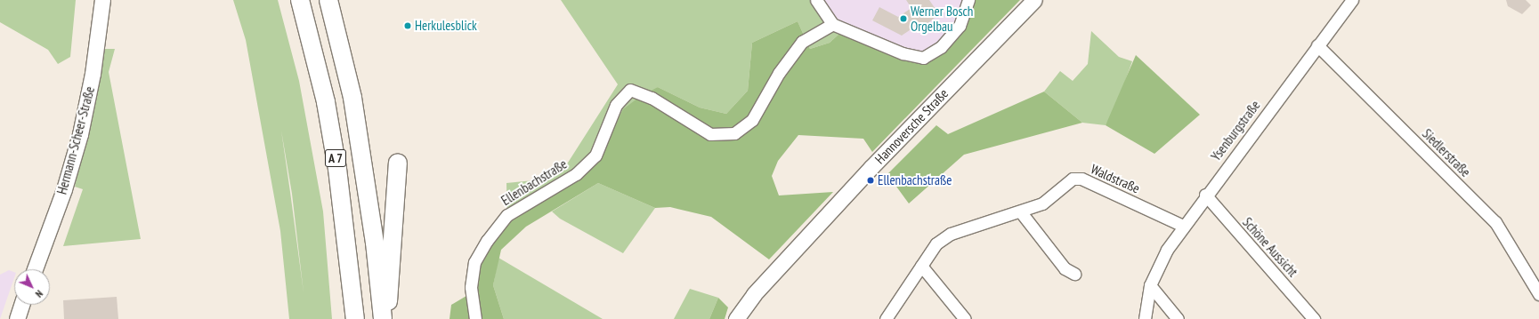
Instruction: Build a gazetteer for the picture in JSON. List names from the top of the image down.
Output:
{
  "streets": {
    "highway": ["A 7"],
    "main road": ["Hannoversche Straße", "Hermann-Scheer-Straße"],
    "street": [
      "Ysenburgstraße",
      "Siedlerstraße",
      "Waldstraße",
      "Ellenbachstraße",
      "Schöne Aussicht"
    ]
  },
  "crossings": [
    ["Ysenburgstraße", "Siedlerstraße"],
    ["Ysenburgstraße", "Waldstraße"],
    ["Ysenburgstraße", "Schöne Aussicht"]
  ],
  "places": ["Werner Bosch Orgelbau", "Herkulesblick", "Ellenbachstraße"],
  "north": "bottom right"
}
